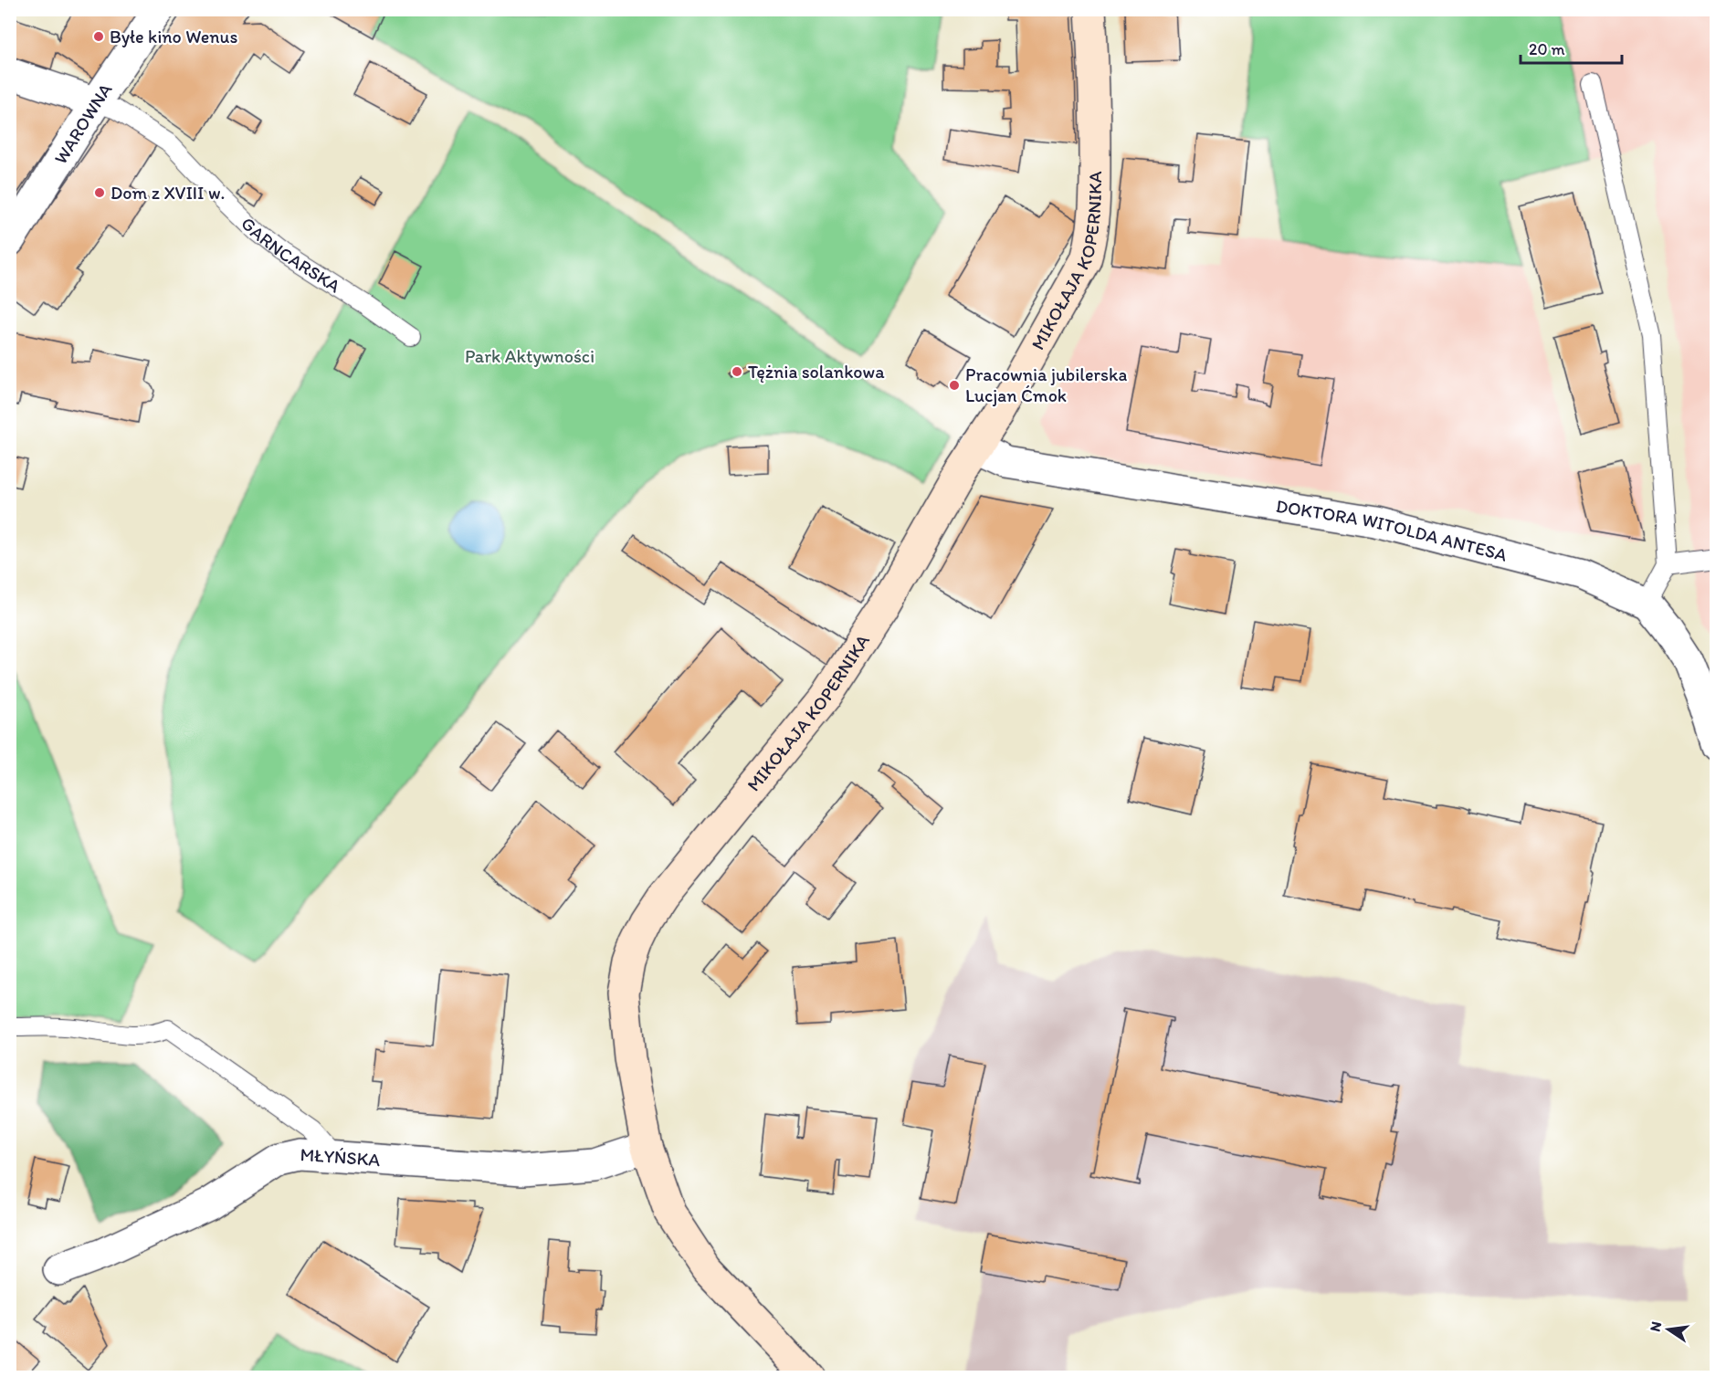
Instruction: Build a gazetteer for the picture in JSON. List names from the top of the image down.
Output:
{
  "streets": {
    "street": [
      "WAROWNA",
      "GARNCARSKA",
      "MIKOŁAJA KOPERNIKA",
      "DOKTORA WITOLDA ANTESA",
      "MŁYŃSKA"
    ]
  },
  "crossings": [
    ["WAROWNA", "GARNCARSKA"],
    ["MIKOŁAJA KOPERNIKA", "DOKTORA WITOLDA ANTESA"],
    ["MIKOŁAJA KOPERNIKA", "MŁYŃSKA"]
  ],
  "parks": ["Park Aktywności"],
  "places": [
    "Byłe kino Wenus",
    "Dom z XVIII w.",
    "Tężnia solankowa",
    "Pracownia jubilerska Lucjan Ćmok"
  ],
  "scale_bar": "20 m",
  "north": "left"
}
